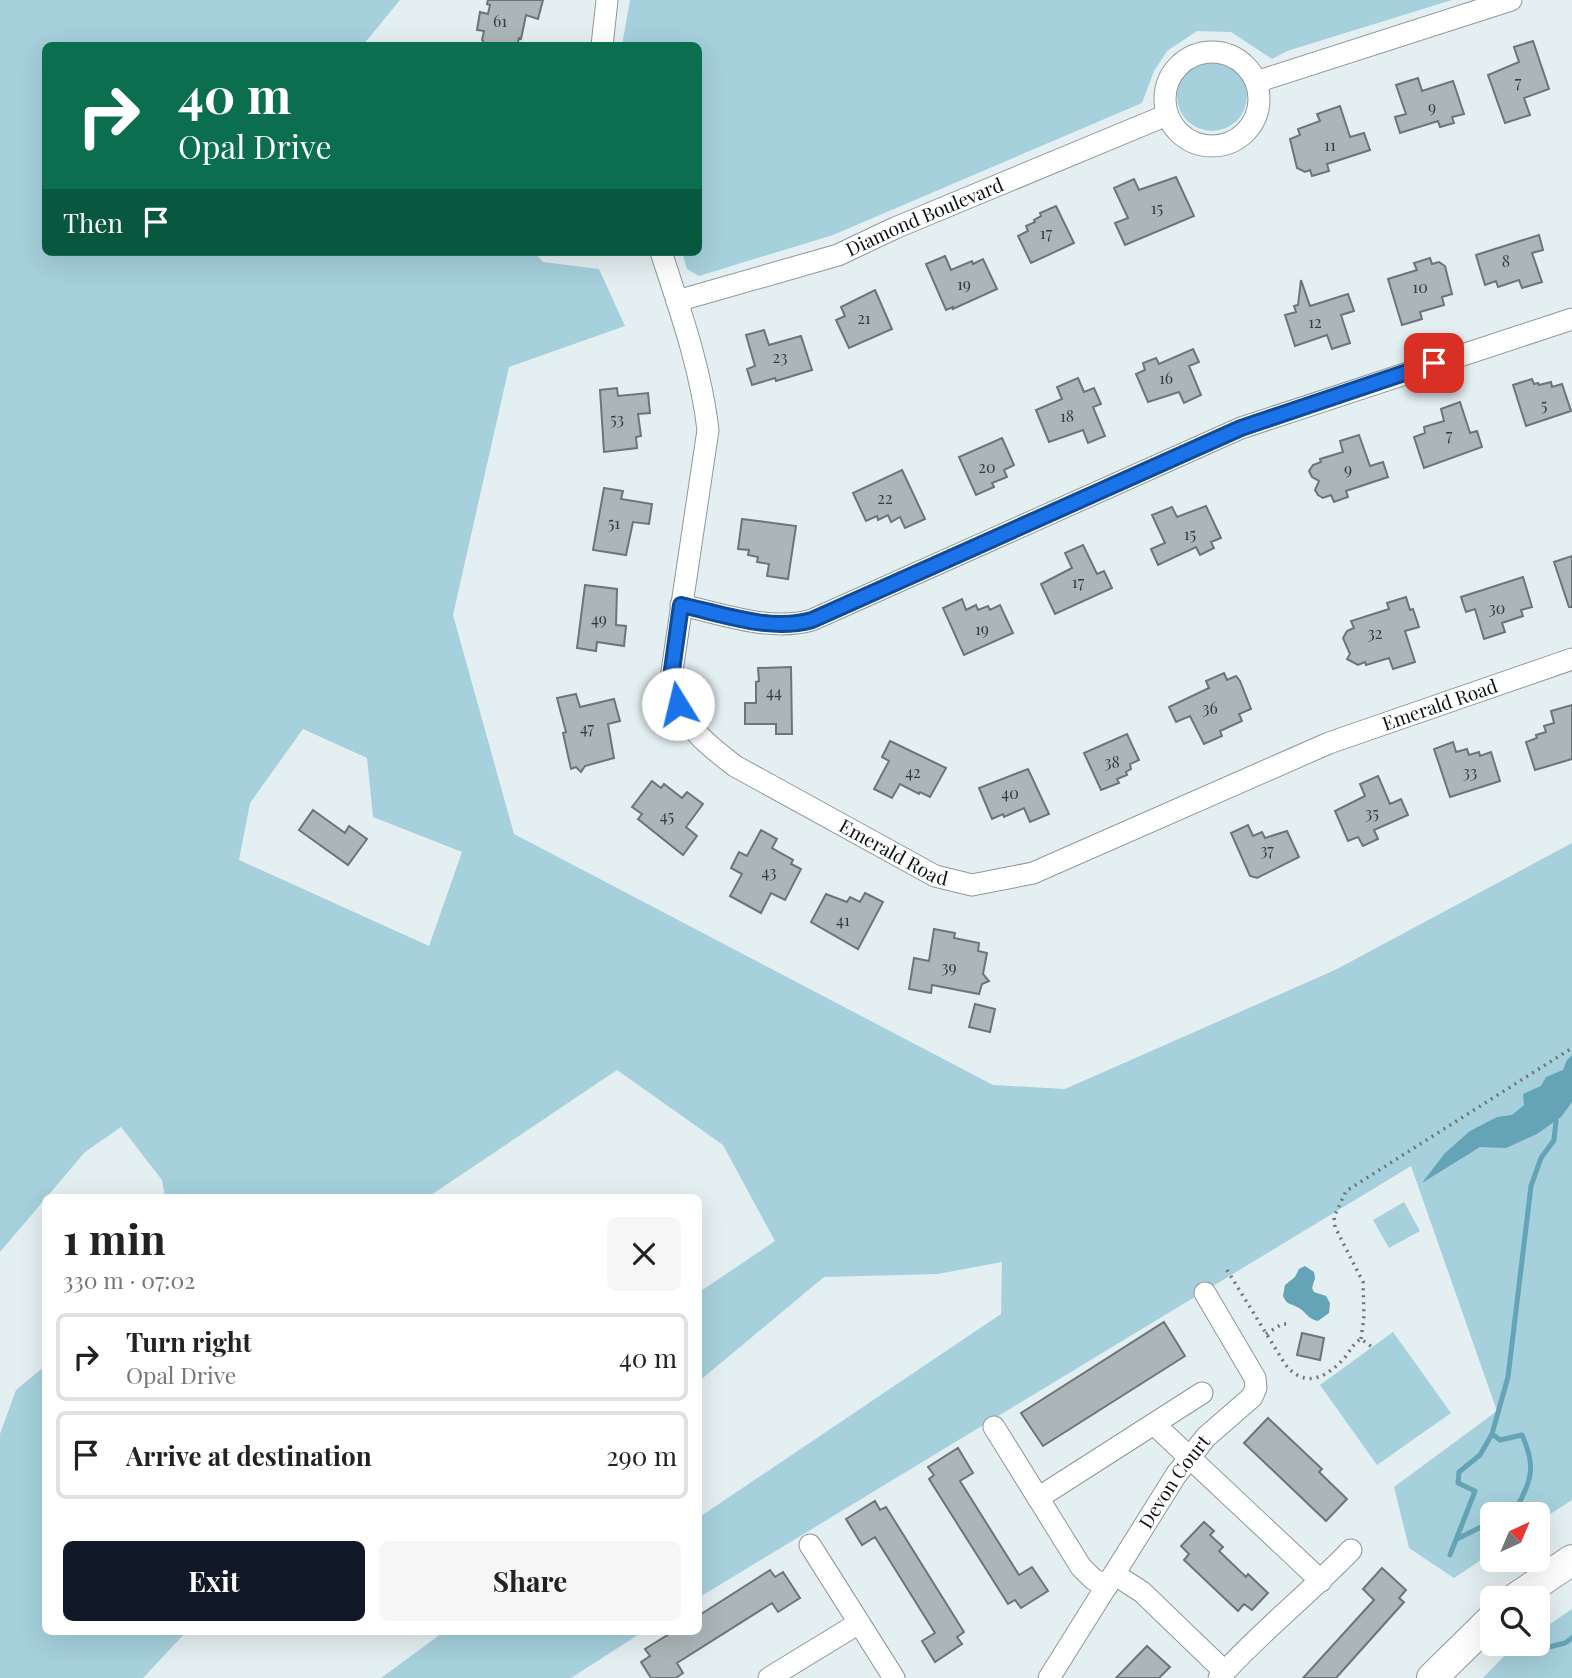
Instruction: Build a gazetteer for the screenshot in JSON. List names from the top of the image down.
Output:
{
  "streets": {
    "street": ["Diamond Boulevard", "Emerald Road", "Devon Court"]
  },
  "crossings": [
    ["Diamond Boulevard", "Emerald Road"]
  ],
  "house_numbers": [
    "61",
    "7",
    "9",
    "11",
    "15",
    "17",
    "8",
    "19",
    "10",
    "21",
    "12",
    "23",
    "16",
    "5",
    "18",
    "53",
    "7",
    "20",
    "9",
    "22",
    "51",
    "15",
    "17",
    "30",
    "49",
    "19",
    "32",
    "44",
    "36",
    "47",
    "38",
    "42",
    "33",
    "40",
    "35",
    "45",
    "37",
    "43",
    "41",
    "39"
  ],
  "north": "top right",
  "page": {
    "turn": ["40 m", "Opal Drive"],
    "then": "Then",
    "heading": ["1 min", "330 m · 07:02"],
    "list": [
      {
        "name": "Turn right",
        "note": "Opal Drive",
        "value": "40 m"
      },
      {
        "name": "Arrive at destination",
        "value": "290 m"
      }
    ],
    "buttons": ["Exit", "Share"]
  }
}
